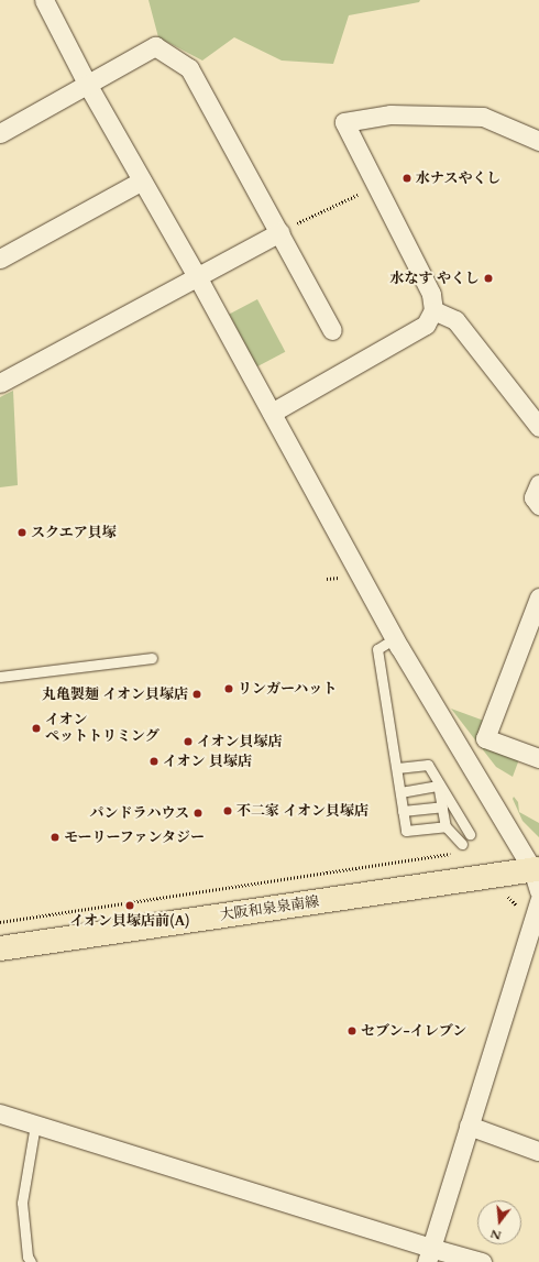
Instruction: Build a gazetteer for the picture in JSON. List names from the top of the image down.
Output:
{
  "streets": {
    "main road": ["大阪和泉泉南線"]
  },
  "places": [
    "水ナスやくし",
    "水なす やくし",
    "スクエア貝塚",
    "リンガーハット",
    "丸亀製麺 イオン貝塚店",
    "イオン ペットトリミング",
    "イオン貝塚店",
    "イオン 貝塚店",
    "不二家 イオン貝塚店",
    "パンドラハウス",
    "モーリーファンタジー",
    "イオン貝塚店前(A)",
    "セブン-イレブン"
  ],
  "north": "bottom"
}
